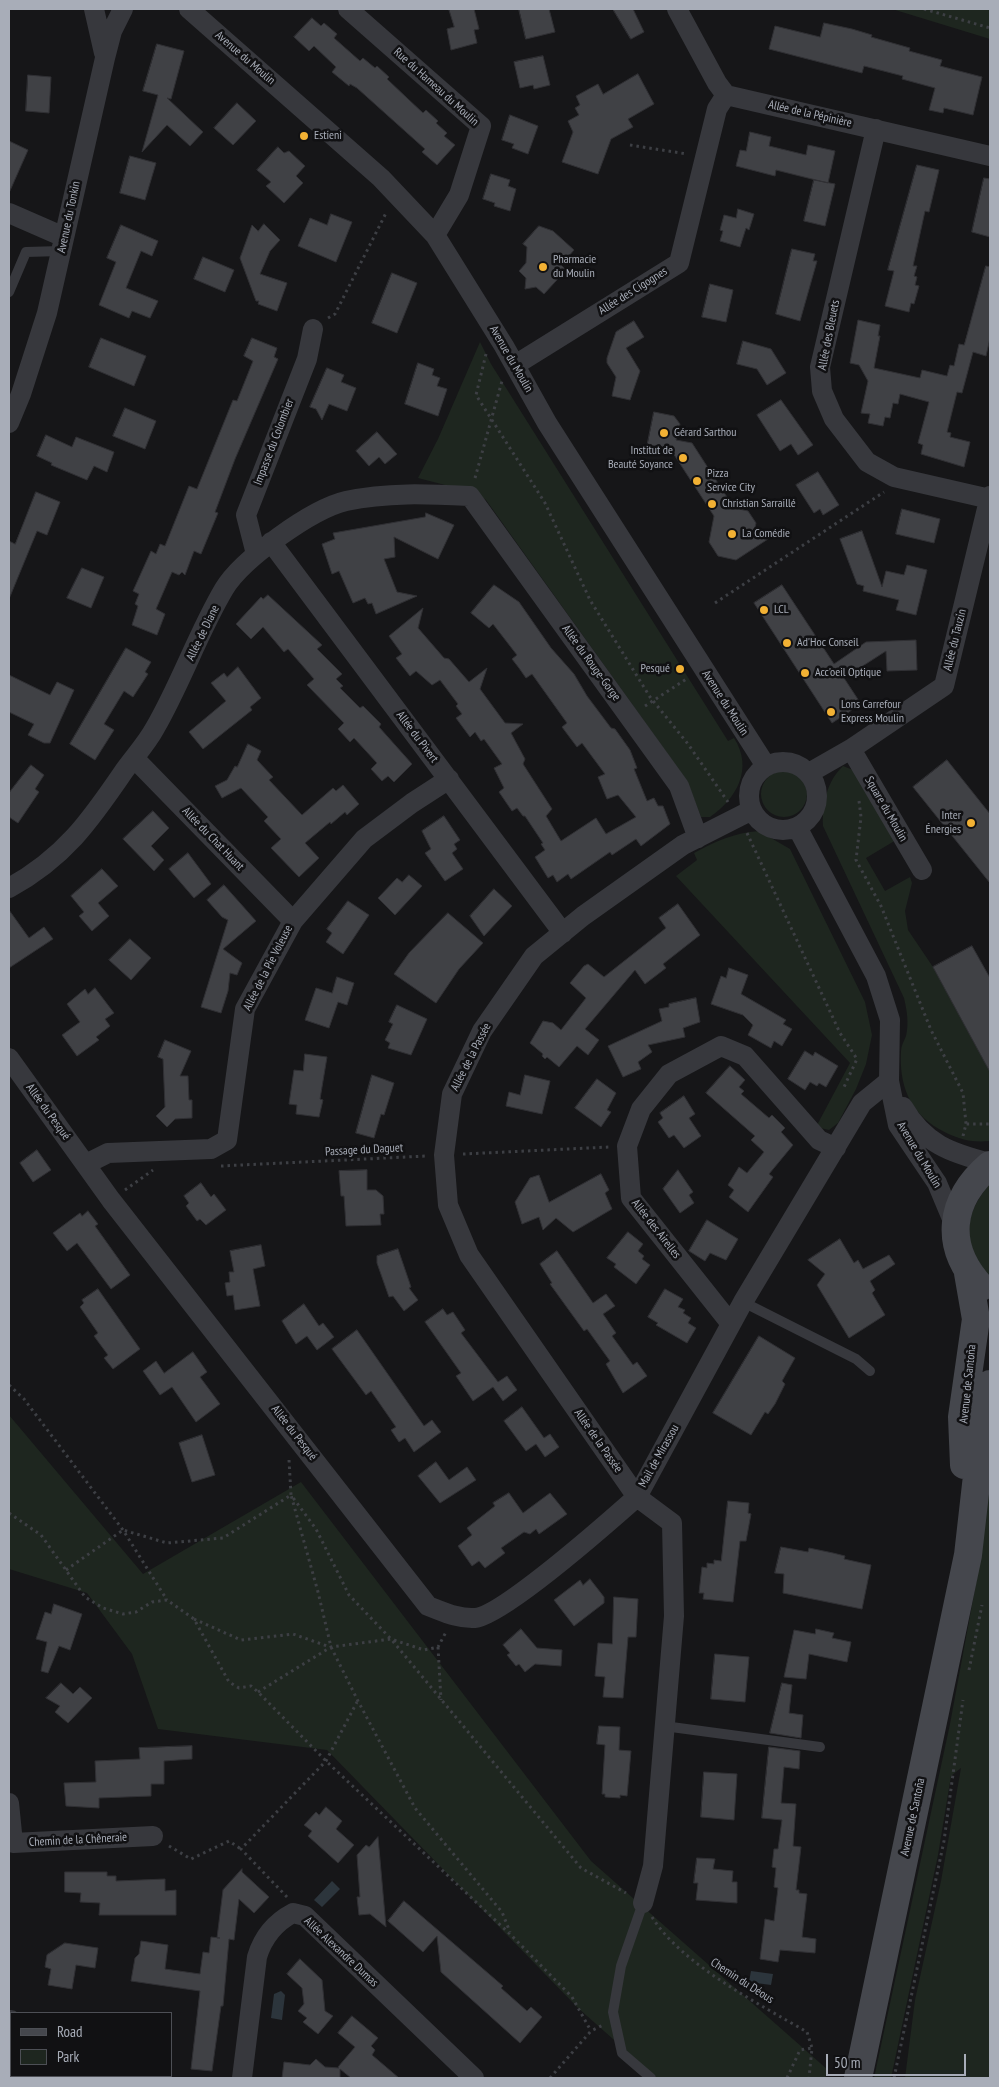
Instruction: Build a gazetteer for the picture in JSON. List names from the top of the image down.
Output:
{
  "streets": {
    "main road": ["Avenue de Santoña"],
    "street": [
      "Avenue du Moulin",
      "Rue du Hameau du Moulin",
      "Allée de la Pépinière",
      "Avenue du Tonkin",
      "Allée des Cigognes",
      "Allée des Bleuets",
      "Impasse du Colombier",
      "Allée de Diane",
      "Allée du Tauzin",
      "Allée du Rouge-Gorge",
      "Allée du Pivert",
      "Square du Moulin",
      "Allée du Chat Huant",
      "Allée de la Pie Voleuse",
      "Allée de la Passée",
      "Allée du Pesqué",
      "Allée des Airelles",
      "Mail de Mirassou",
      "Chemin de la Chêneraie",
      "Allée Alexandre Dumas"
    ],
    "path": ["Passage du Daguet", "Chemin du Déous"]
  },
  "crossings": [
    ["Avenue du Moulin", "Rue du Hameau du Moulin"],
    ["Avenue du Moulin", "Allée des Cigognes"],
    ["Avenue du Moulin", "Allée du Tauzin"],
    ["Avenue du Moulin", "Allée de la Passée"],
    ["Avenue du Moulin", "Mail de Mirassou"],
    ["Allée de la Pépinière", "Allée des Cigognes"],
    ["Allée de la Pépinière", "Allée des Bleuets"],
    ["Allée des Bleuets", "Allée du Tauzin"],
    ["Impasse du Colombier", "Allée de Diane"],
    ["Impasse du Colombier", "Allée du Pivert"],
    ["Allée de Diane", "Allée du Rouge-Gorge"],
    ["Allée de Diane", "Allée du Pivert"],
    ["Allée de Diane", "Allée du Chat Huant"],
    ["Allée du Tauzin", "Square du Moulin"],
    ["Allée du Tauzin", "Allée de la Passée"],
    ["Allée du Rouge-Gorge", "Allée de la Passée"],
    ["Allée du Pivert", "Allée de la Pie Voleuse"],
    ["Allée du Pivert", "Allée de la Passée"],
    ["Allée du Chat Huant", "Allée de la Pie Voleuse"],
    ["Allée de la Pie Voleuse", "Allée du Pesqué"],
    ["Allée de la Passée", "Allée du Pesqué"],
    ["Allée de la Passée", "Passage du Daguet"],
    ["Allée de la Passée", "Mail de Mirassou"],
    ["Allée du Pesqué", "Mail de Mirassou"],
    ["Passage du Daguet", "Allée des Airelles"],
    ["Allée des Airelles", "Mail de Mirassou"],
    ["Mail de Mirassou", "Chemin du Déous"]
  ],
  "places": [
    "Estieni",
    "Pharmacie du Moulin",
    "Gérard Sarthou",
    "Institut de Beauté Soyance",
    "Pizza Service City",
    "Christian Sarraillé",
    "La Comédie",
    "LCL",
    "Ad'Hoc Conseil",
    "Pesqué",
    "Acc'oeil Optique",
    "Lons Carrefour Express Moulin",
    "Inter Énergies"
  ],
  "legend": ["Road", "Park"],
  "scale_bar": "50 m"
}
